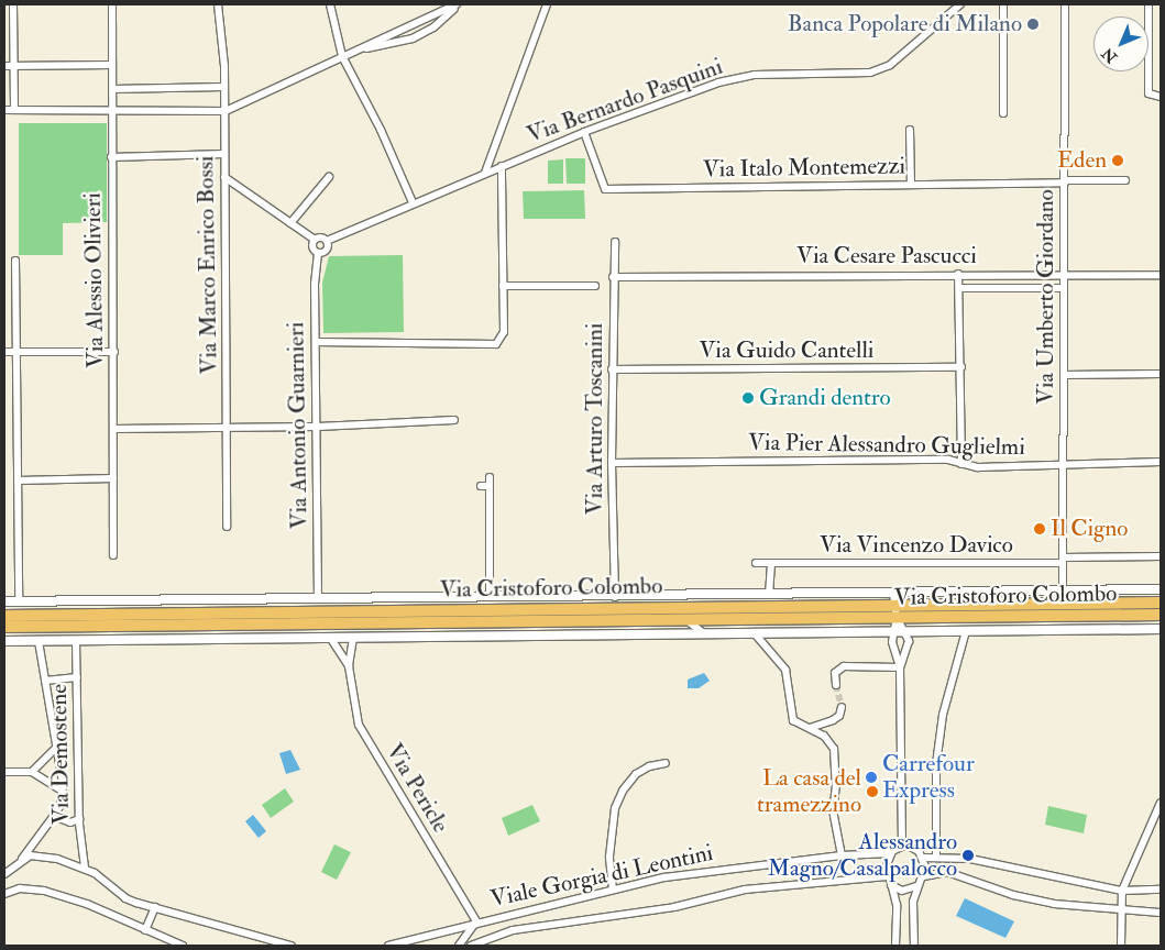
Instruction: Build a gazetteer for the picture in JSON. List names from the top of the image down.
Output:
{
  "streets": {
    "main road": ["Via Cristoforo Colombo"],
    "street": [
      "Via Bernardo Pasquini",
      "Via Italo Montemezzi",
      "Via Cesare Pascucci",
      "Via Marco Enrico Bossi",
      "Via Alessio Olivieri",
      "Via Umberto Giordano",
      "Via Guido Cantelli",
      "Via Arturo Toscanini",
      "Via Antonio Guarnieri",
      "Via Pier Alessandro Guglielmi",
      "Via Vincenzo Davico",
      "Via Demostene",
      "Via Pericle",
      "Viale Gorgia di Leontini"
    ]
  },
  "crossings": [
    ["Via Bernardo Pasquini", "Via Italo Montemezzi"],
    ["Via Bernardo Pasquini", "Via Antonio Guarnieri"],
    ["Via Italo Montemezzi", "Via Umberto Giordano"],
    ["Via Cesare Pascucci", "Via Umberto Giordano"],
    ["Via Cesare Pascucci", "Via Arturo Toscanini"],
    ["Via Umberto Giordano", "Via Pier Alessandro Guglielmi"],
    ["Via Umberto Giordano", "Via Vincenzo Davico"],
    ["Via Umberto Giordano", "Via Cristoforo Colombo"],
    ["Via Guido Cantelli", "Via Arturo Toscanini"],
    ["Via Arturo Toscanini", "Via Pier Alessandro Guglielmi"],
    ["Via Arturo Toscanini", "Via Cristoforo Colombo"],
    ["Via Antonio Guarnieri", "Via Cristoforo Colombo"],
    ["Via Cristoforo Colombo", "Via Demostene"],
    ["Via Cristoforo Colombo", "Via Pericle"],
    ["Via Pericle", "Viale Gorgia di Leontini"]
  ],
  "places": [
    "Banca Popolare di Milano",
    "Eden",
    "Grandi dentro",
    "Il Cigno",
    "Carrefour Express",
    "La casa del tramezzino",
    "Alessandro Magno/Casalpalocco"
  ],
  "north": "bottom left"
}
